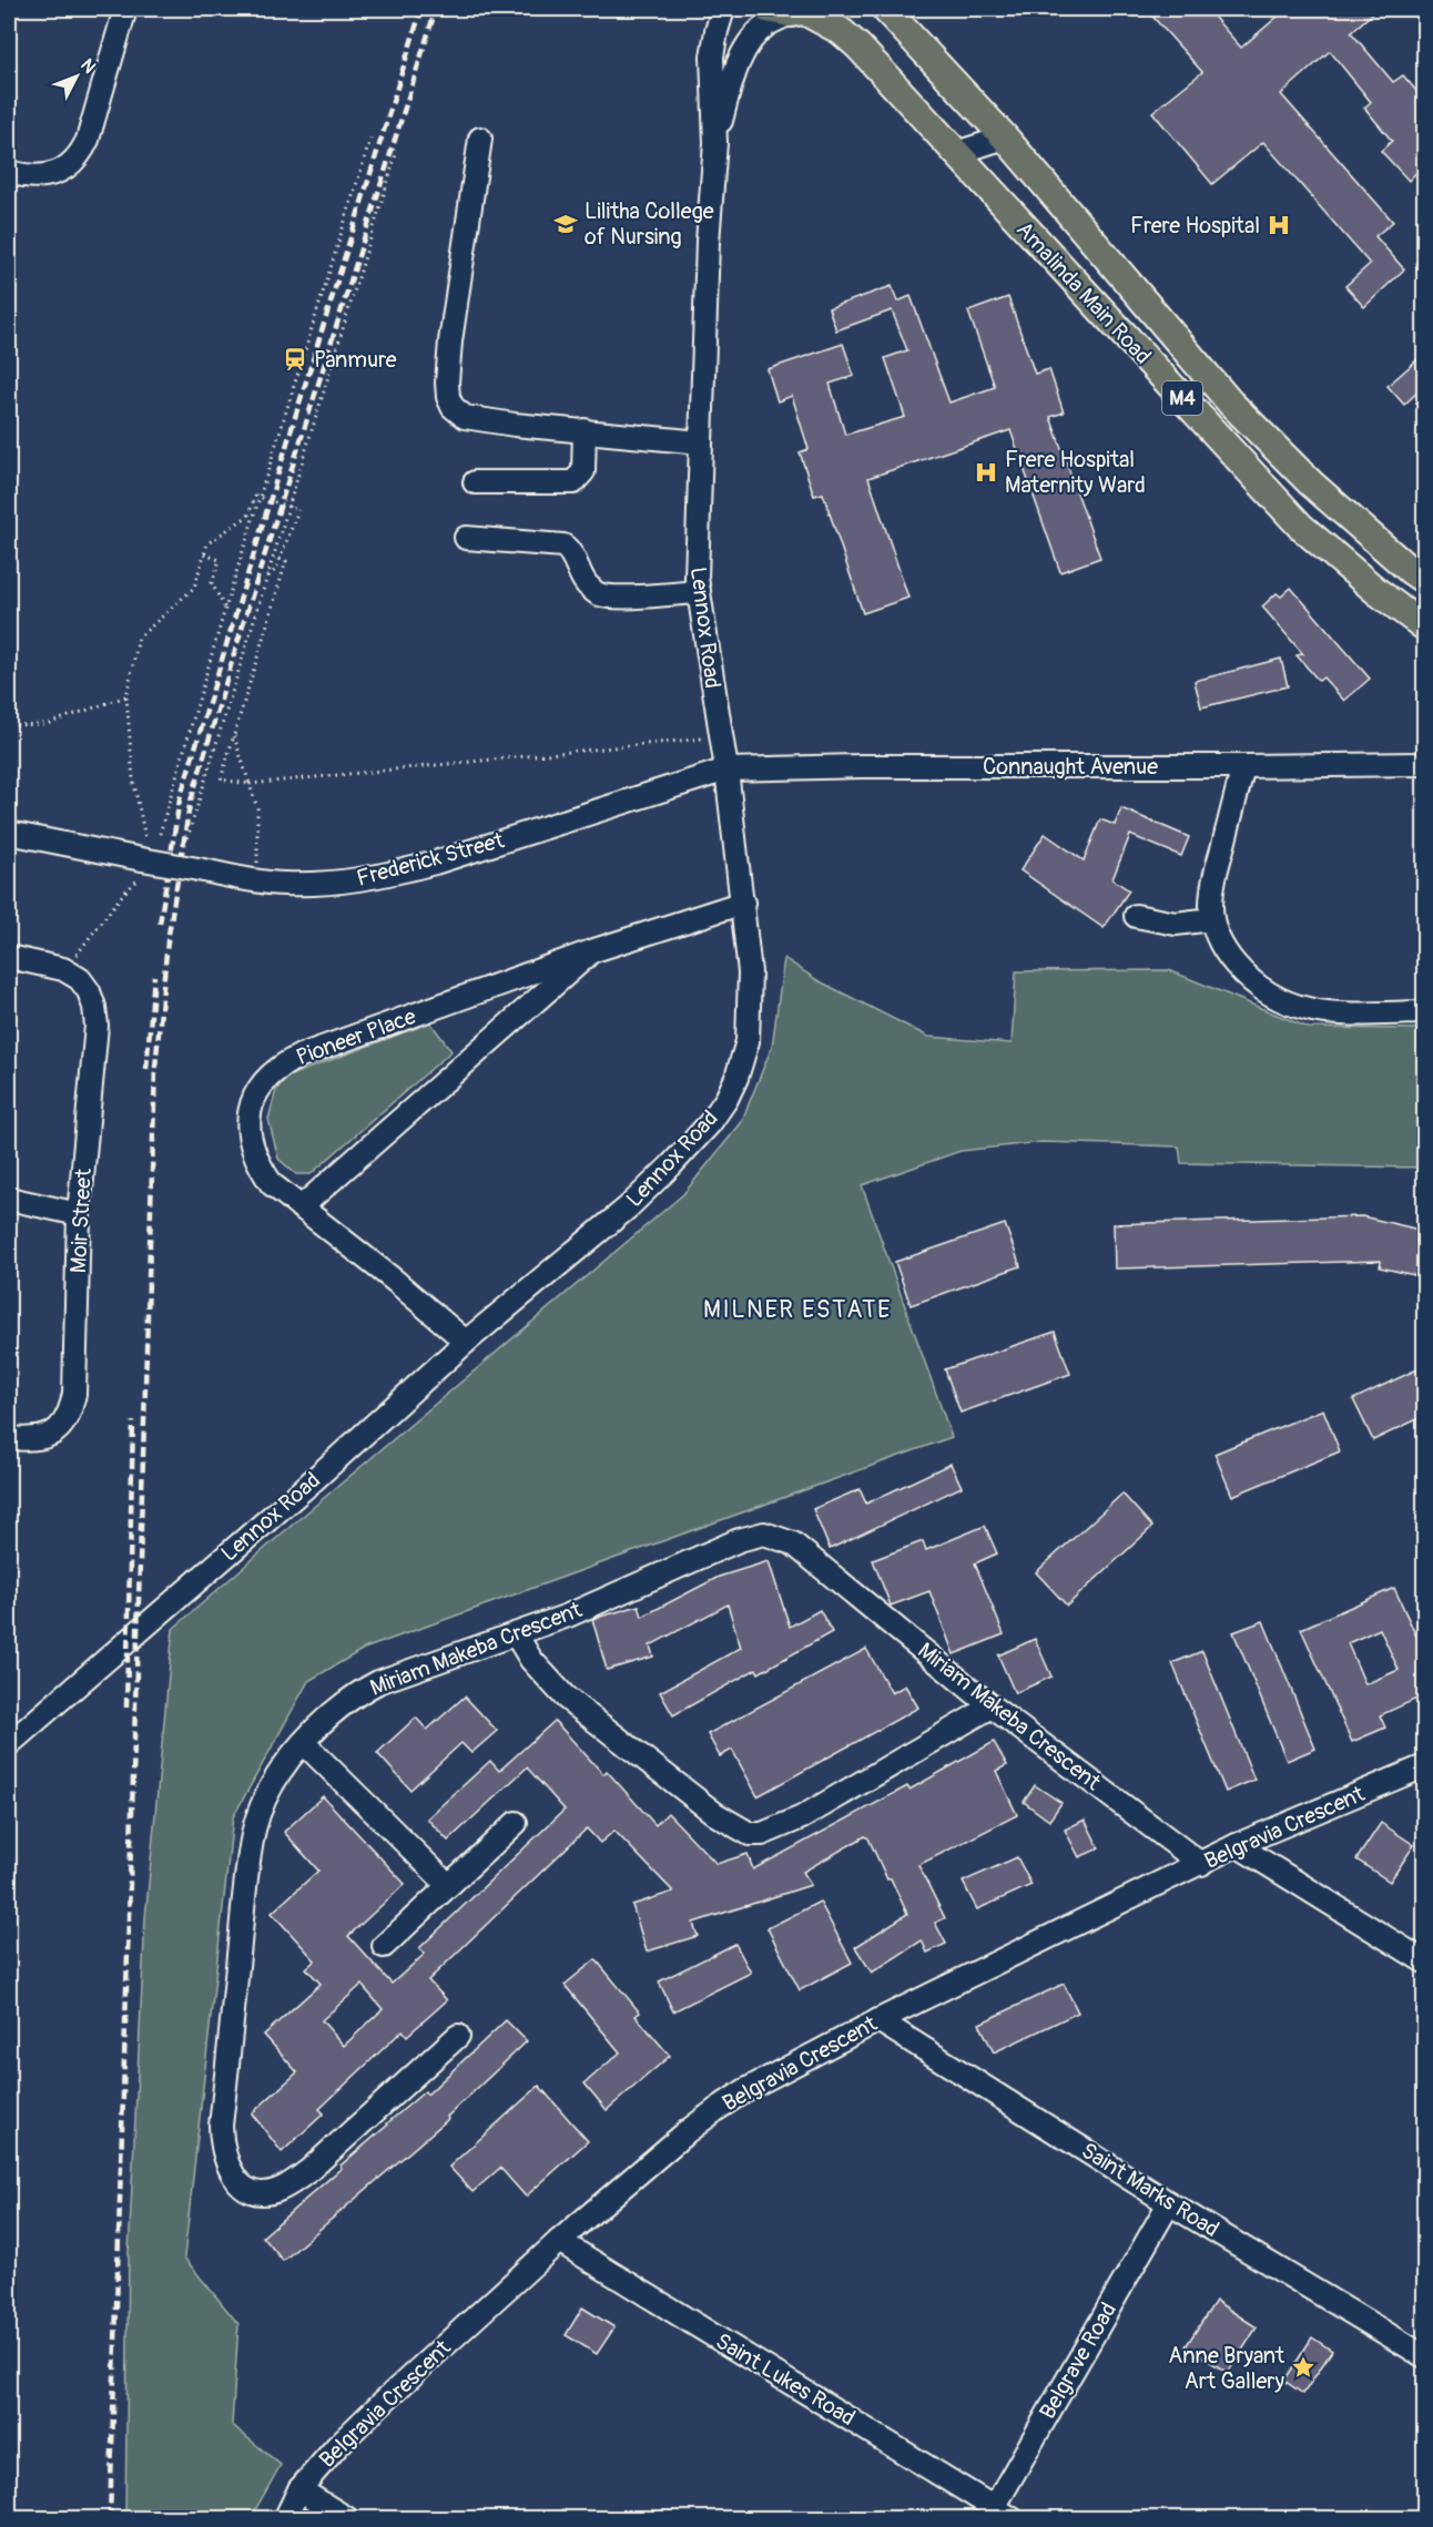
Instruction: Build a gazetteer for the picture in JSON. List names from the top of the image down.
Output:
{
  "streets": {
    "main road": ["Amalinda Main Road", "M4"],
    "street": [
      "Lennox Road",
      "Connaught Avenue",
      "Frederick Street",
      "Pioneer Place",
      "Moir Street",
      "Miriam Makeba Crescent",
      "Belgravia Crescent",
      "Saint Marks Road",
      "Belgrave Road",
      "Saint Lukes Road"
    ]
  },
  "crossings": [
    ["Amalinda Main Road", "Lennox Road"],
    ["Lennox Road", "Connaught Avenue"],
    ["Lennox Road", "Frederick Street"],
    ["Lennox Road", "Pioneer Place"],
    ["Connaught Avenue", "Frederick Street"],
    ["Miriam Makeba Crescent", "Belgravia Crescent"],
    ["Belgravia Crescent", "Saint Marks Road"],
    ["Belgravia Crescent", "Saint Lukes Road"],
    ["Saint Marks Road", "Belgrave Road"],
    ["Belgrave Road", "Saint Lukes Road"]
  ],
  "districts": ["MILNER ESTATE"],
  "places": {
    "school or university": ["Lilitha College of Nursing"],
    "hospital": ["Frere Hospital", "Frere Hospital Maternity Ward"],
    "station": ["Panmure"],
    "place": ["Anne Bryant Art Gallery"]
  },
  "north": "top right"
}
